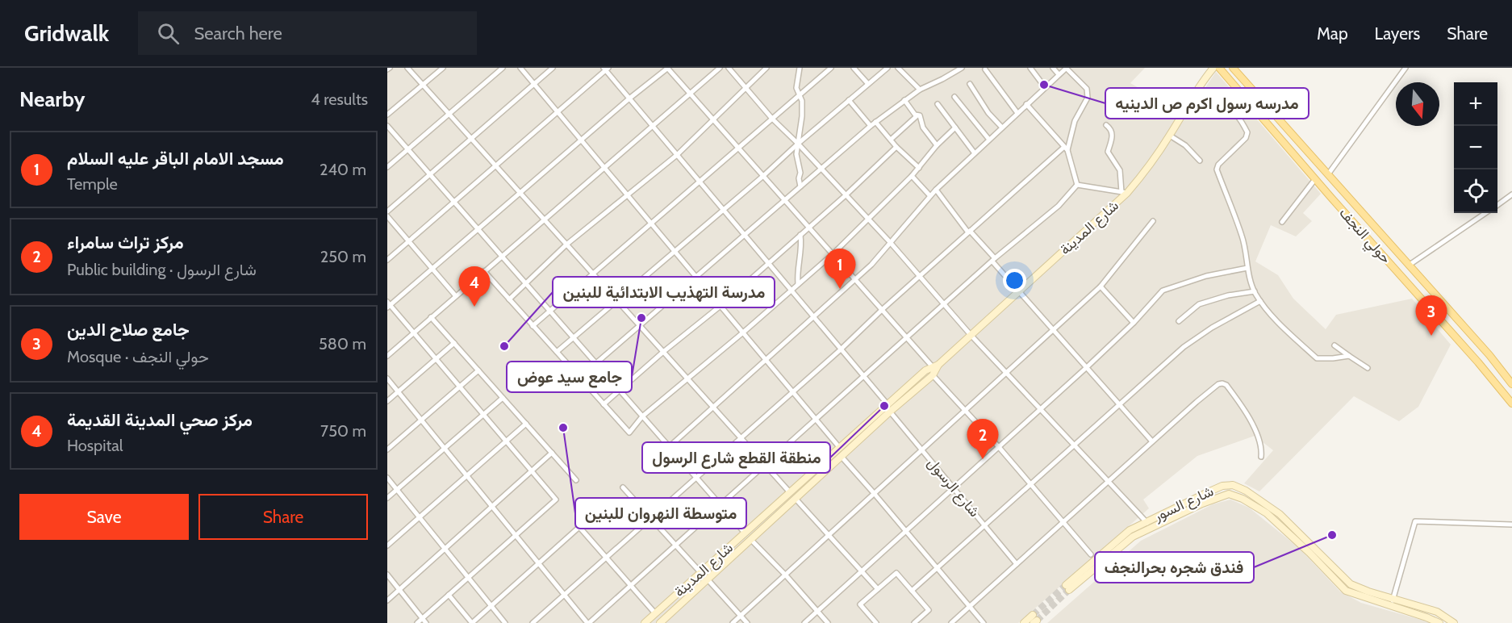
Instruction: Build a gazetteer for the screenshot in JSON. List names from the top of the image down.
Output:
{
  "streets": {
    "main road": ["شارع المدينة", "حولي النجف", "شارع السور"],
    "street": ["شارع الرسول"]
  },
  "crossings": [
    ["شارع المدينة", "شارع الرسول"]
  ],
  "places": [
    "مدرسه رسول اکرم ص الدینیه",
    "جامع سيد عوض",
    "مدرسة التهذيب الابتدائية للبنين",
    "منطقة القطع شارع الرسول",
    "متوسطة النهروان للبنين",
    "فندق شجره بحرالنجف"
  ],
  "north": "bottom",
  "page": {
    "header": "Gridwalk",
    "search": "Search here",
    "nav": ["Map", "Layers", "Share"],
    "heading": ["Nearby", "4 results"],
    "map_buttons": ["+", "−"],
    "list": [
      {
        "mark": "1",
        "name": "مسجد الامام الباقر عليه السلام",
        "note": "Temple",
        "value": "240 m"
      },
      {
        "mark": "2",
        "name": "مركز تراث سامراء",
        "note": "Public building · شارع الرسول",
        "value": "250 m"
      },
      {
        "mark": "3",
        "name": "جامع صلاح الدين",
        "note": "Mosque · حولي النجف",
        "value": "580 m"
      },
      {
        "mark": "4",
        "name": "مركز صحي المدينة القديمة",
        "note": "Hospital",
        "value": "750 m"
      }
    ],
    "pins": [
      "1",
      "4",
      "3",
      "2"
    ],
    "buttons": ["Save", "Share"]
  }
}
